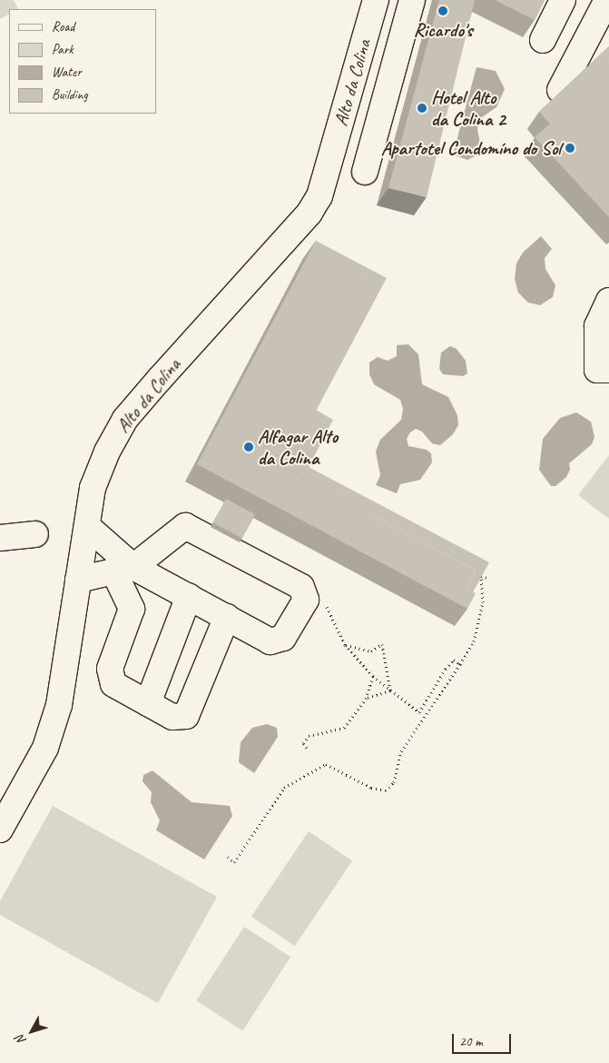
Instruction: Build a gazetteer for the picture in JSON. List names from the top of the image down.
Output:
{
  "streets": {
    "street": ["Alto da Colina"]
  },
  "places": [
    "Ricardo's",
    "Hotel Alto da Colina 2",
    "Apartotel Condomíno do Sol",
    "Alfagar Alto da Colina"
  ],
  "legend": [
    "Road",
    "Park",
    "Water",
    "Building"
  ],
  "scale_bar": "20 m",
  "north": "bottom left"
}
